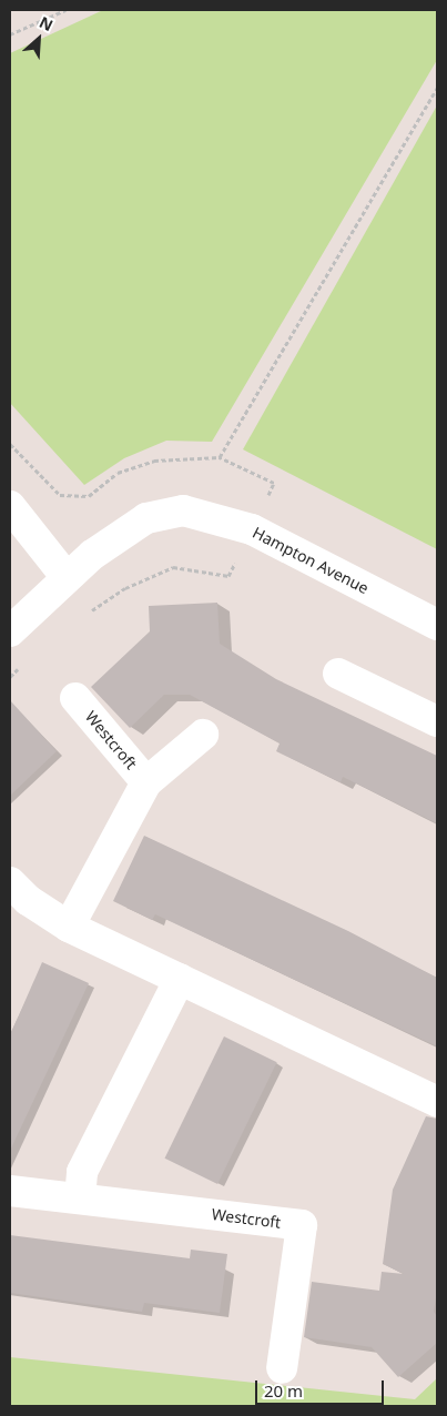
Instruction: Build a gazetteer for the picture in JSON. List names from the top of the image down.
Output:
{
  "streets": {
    "street": ["Hampton Avenue", "Westcroft"]
  },
  "scale_bar": "20 m",
  "north": "top right"
}
